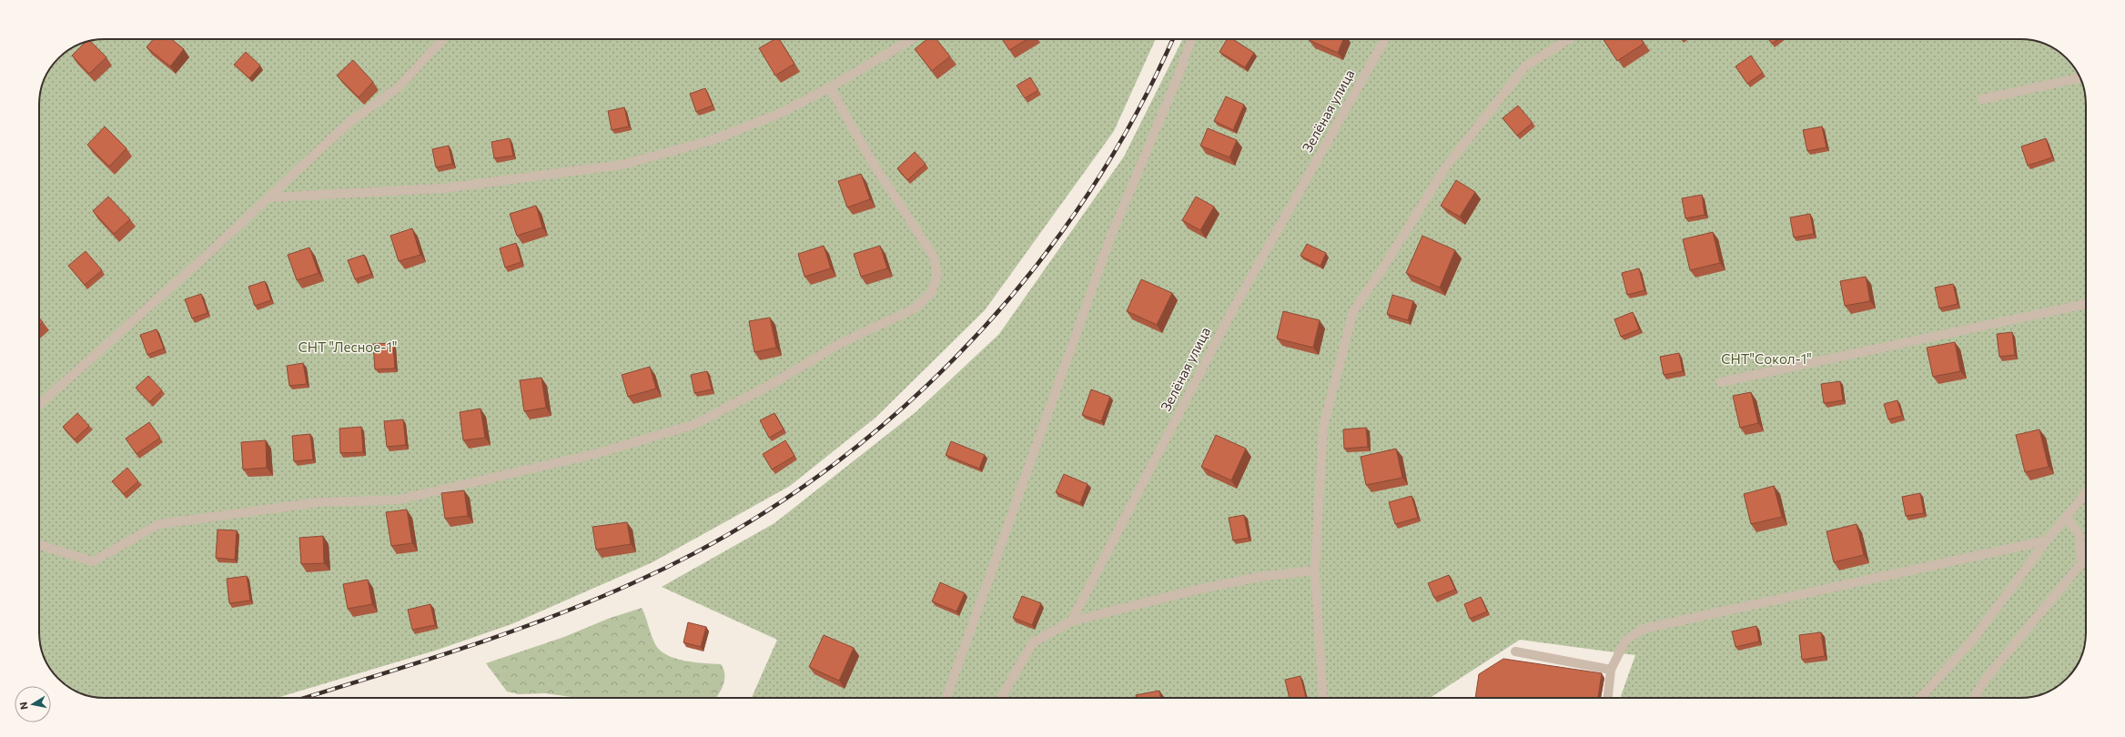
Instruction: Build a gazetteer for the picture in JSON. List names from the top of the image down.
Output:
{
  "streets": {
    "street": ["Зелёная улица"]
  },
  "parks": ["СНТ \"Лесное-1\"", "СНТ\"Сокол-1\""],
  "north": "left"
}
